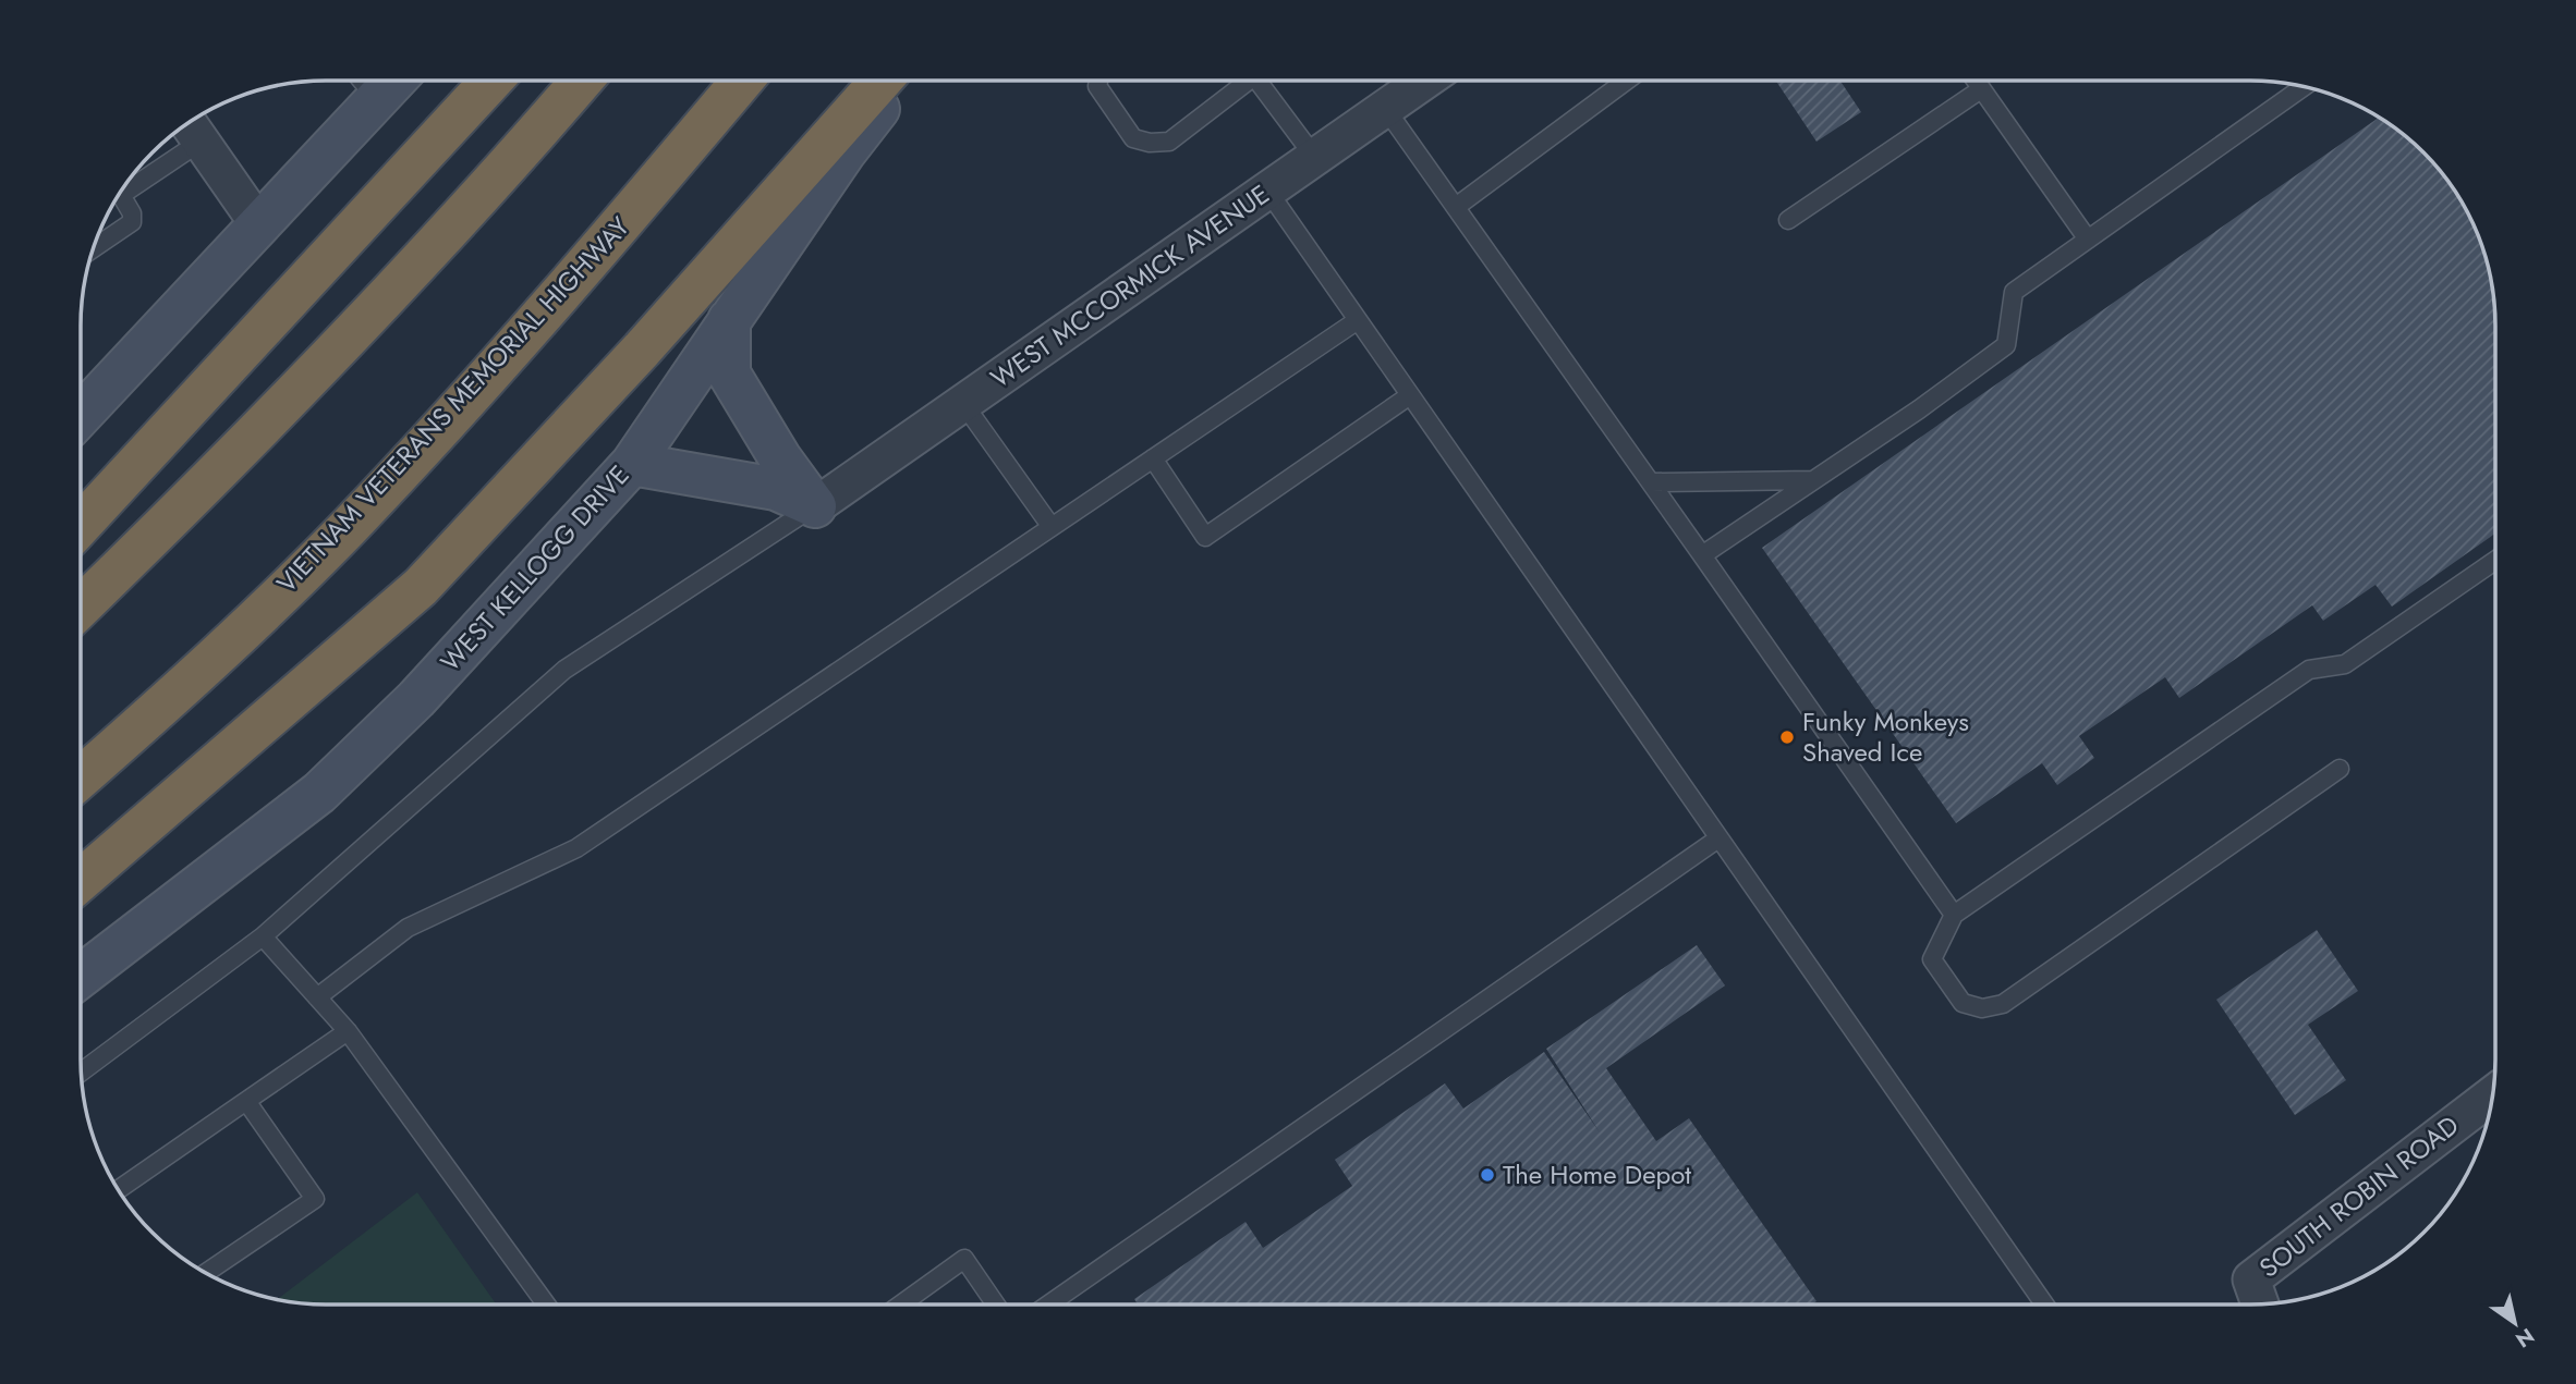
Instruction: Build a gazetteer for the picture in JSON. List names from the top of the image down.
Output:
{
  "streets": {
    "highway": ["VIETNAM VETERANS MEMORIAL HIGHWAY"],
    "main road": ["WEST KELLOGG DRIVE"],
    "street": ["WEST MCCORMICK AVENUE", "SOUTH ROBIN ROAD"]
  },
  "places": ["Funky Monkeys Shaved Ice", "The Home Depot"],
  "north": "bottom right"
}
